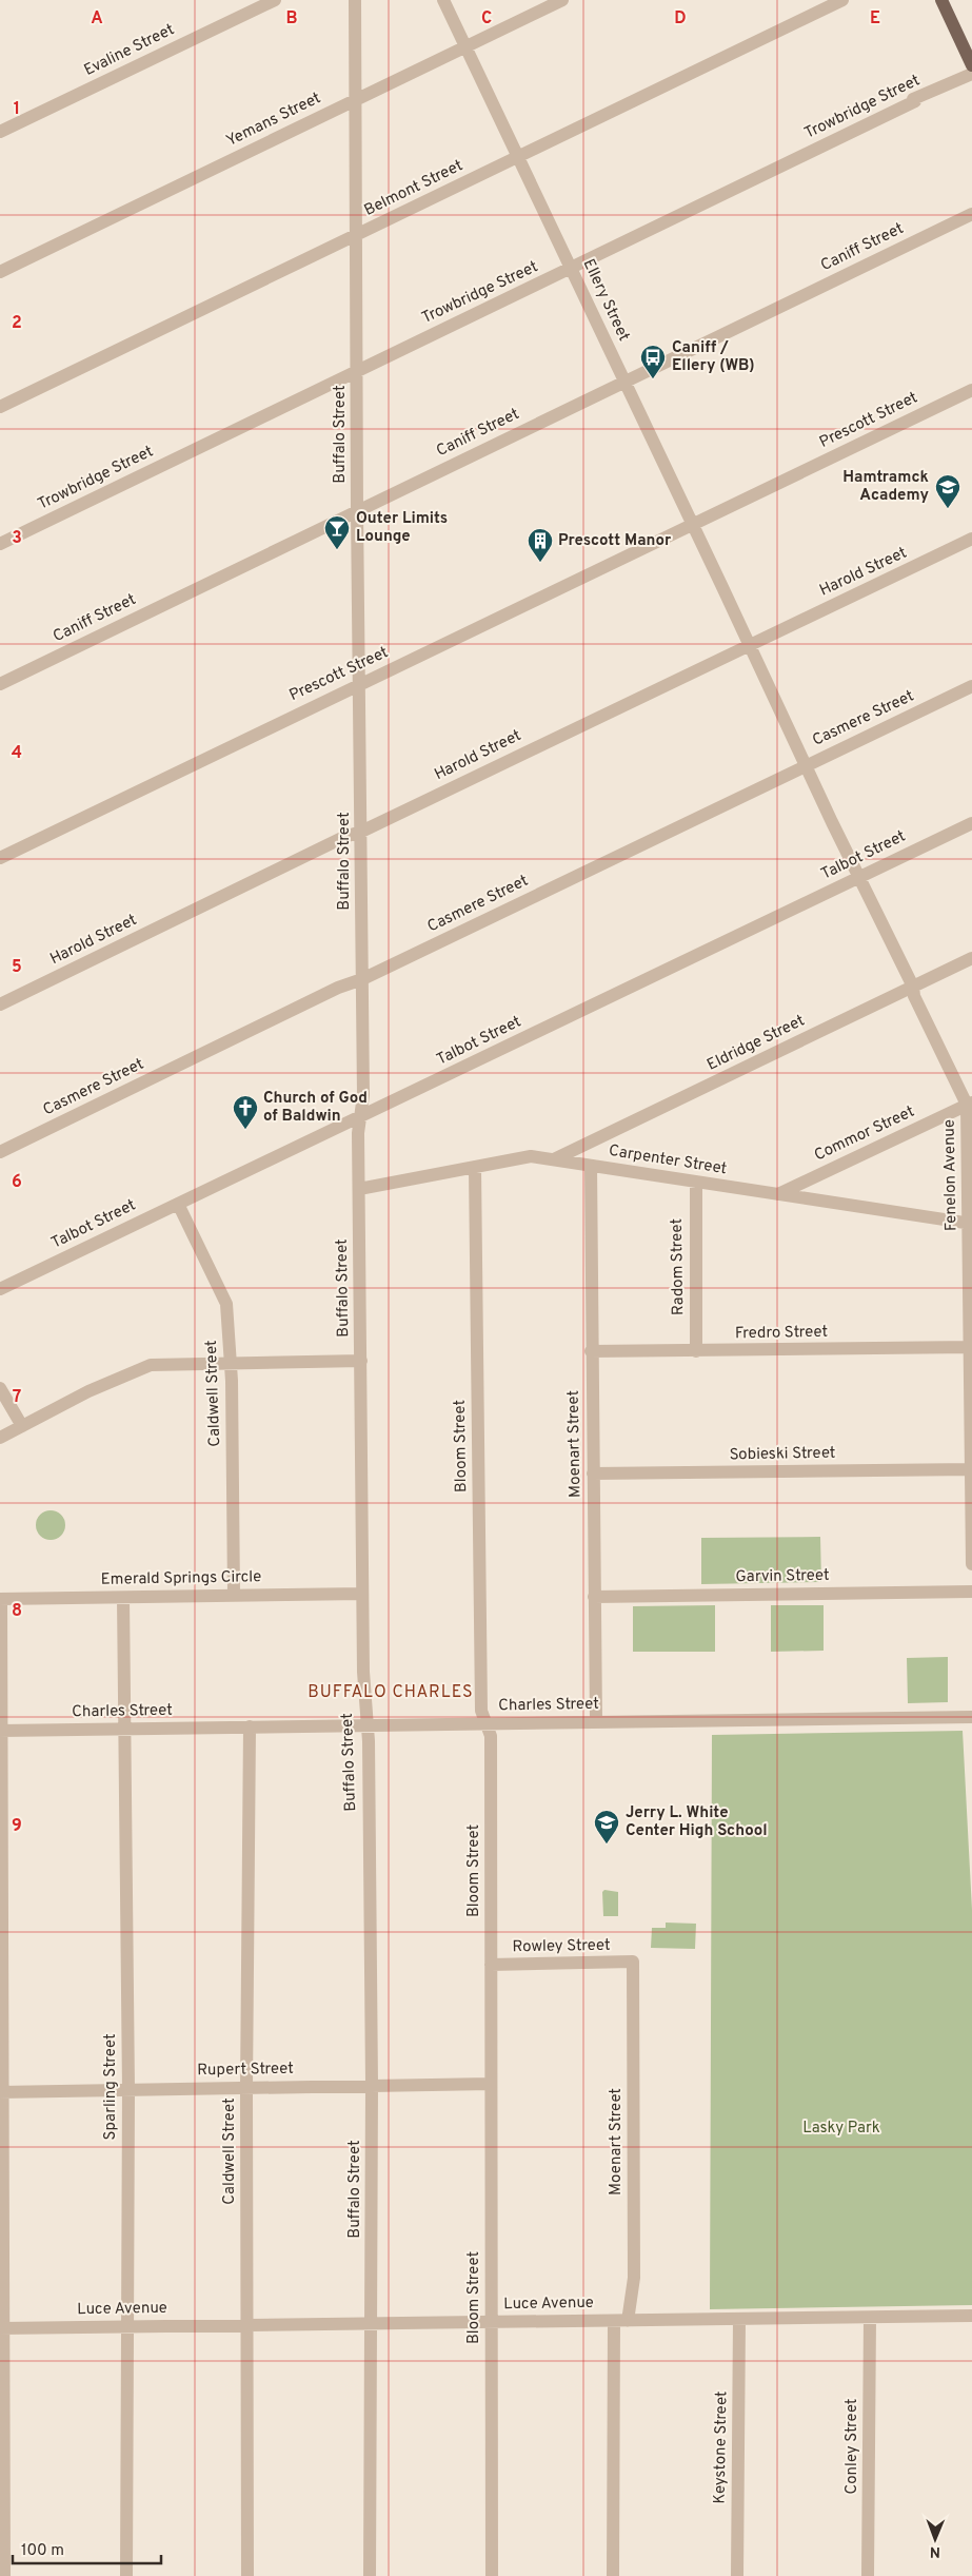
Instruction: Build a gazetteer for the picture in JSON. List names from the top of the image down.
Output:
{
  "streets": {
    "street": [
      "Evaline Street",
      "Trowbridge Street",
      "Yemans Street",
      "Belmont Street",
      "Caniff Street",
      "Ellery Street",
      "Prescott Street",
      "Buffalo Street",
      "Harold Street",
      "Casmere Street",
      "Talbot Street",
      "Eldridge Street",
      "Commor Street",
      "Carpenter Street",
      "Fenelon Avenue",
      "Radom Street",
      "Fredro Street",
      "Caldwell Street",
      "Moenart Street",
      "Bloom Street",
      "Sobieski Street",
      "Garvin Street",
      "Emerald Springs Circle",
      "Charles Street",
      "Rowley Street",
      "Rupert Street",
      "Sparling Street",
      "Luce Avenue",
      "Conley Street",
      "Keystone Street"
    ]
  },
  "crossings": [
    ["Trowbridge Street", "Ellery Street"],
    ["Trowbridge Street", "Buffalo Street"],
    ["Yemans Street", "Ellery Street"],
    ["Yemans Street", "Buffalo Street"],
    ["Belmont Street", "Ellery Street"],
    ["Belmont Street", "Buffalo Street"],
    ["Caniff Street", "Ellery Street"],
    ["Caniff Street", "Buffalo Street"],
    ["Ellery Street", "Prescott Street"],
    ["Ellery Street", "Harold Street"],
    ["Ellery Street", "Fenelon Avenue"],
    ["Prescott Street", "Buffalo Street"],
    ["Buffalo Street", "Harold Street"],
    ["Buffalo Street", "Casmere Street"],
    ["Buffalo Street", "Talbot Street"],
    ["Buffalo Street", "Carpenter Street"],
    ["Buffalo Street", "Emerald Springs Circle"],
    ["Buffalo Street", "Charles Street"],
    ["Buffalo Street", "Rupert Street"],
    ["Buffalo Street", "Luce Avenue"],
    ["Harold Street", "Fenelon Avenue"],
    ["Casmere Street", "Fenelon Avenue"],
    ["Talbot Street", "Fenelon Avenue"],
    ["Talbot Street", "Caldwell Street"],
    ["Eldridge Street", "Carpenter Street"],
    ["Eldridge Street", "Fenelon Avenue"],
    ["Commor Street", "Carpenter Street"],
    ["Commor Street", "Fenelon Avenue"],
    ["Carpenter Street", "Fenelon Avenue"],
    ["Carpenter Street", "Radom Street"],
    ["Carpenter Street", "Moenart Street"],
    ["Carpenter Street", "Bloom Street"],
    ["Fenelon Avenue", "Fredro Street"],
    ["Fenelon Avenue", "Sobieski Street"],
    ["Radom Street", "Fredro Street"],
    ["Fredro Street", "Moenart Street"],
    ["Caldwell Street", "Emerald Springs Circle"],
    ["Caldwell Street", "Charles Street"],
    ["Caldwell Street", "Rupert Street"],
    ["Caldwell Street", "Luce Avenue"],
    ["Moenart Street", "Sobieski Street"],
    ["Moenart Street", "Garvin Street"],
    ["Moenart Street", "Charles Street"],
    ["Moenart Street", "Rowley Street"],
    ["Moenart Street", "Luce Avenue"],
    ["Bloom Street", "Charles Street"],
    ["Bloom Street", "Rowley Street"],
    ["Bloom Street", "Rupert Street"],
    ["Bloom Street", "Luce Avenue"],
    ["Emerald Springs Circle", "Sparling Street"],
    ["Charles Street", "Sparling Street"],
    ["Rupert Street", "Sparling Street"],
    ["Sparling Street", "Luce Avenue"],
    ["Luce Avenue", "Conley Street"],
    ["Luce Avenue", "Keystone Street"]
  ],
  "districts": ["BUFFALO CHARLES"],
  "parks": ["Lasky Park"],
  "places": {
    "bus stop": ["Caniff / Ellery (WB)"],
    "school or university": ["Hamtramck Academy", "Jerry L. White Center High School"],
    "bar": ["Outer Limits Lounge"],
    "building": ["Prescott Manor"],
    "church": ["Church of God of Baldwin"]
  },
  "scale_bar": "100 m",
  "north": "bottom",
  "grid": {
    "columns": [
      "A",
      "B",
      "C",
      "D",
      "E"
    ],
    "rows": [
      "1",
      "2",
      "3",
      "4",
      "5",
      "6",
      "7",
      "8",
      "9"
    ]
  }
}
